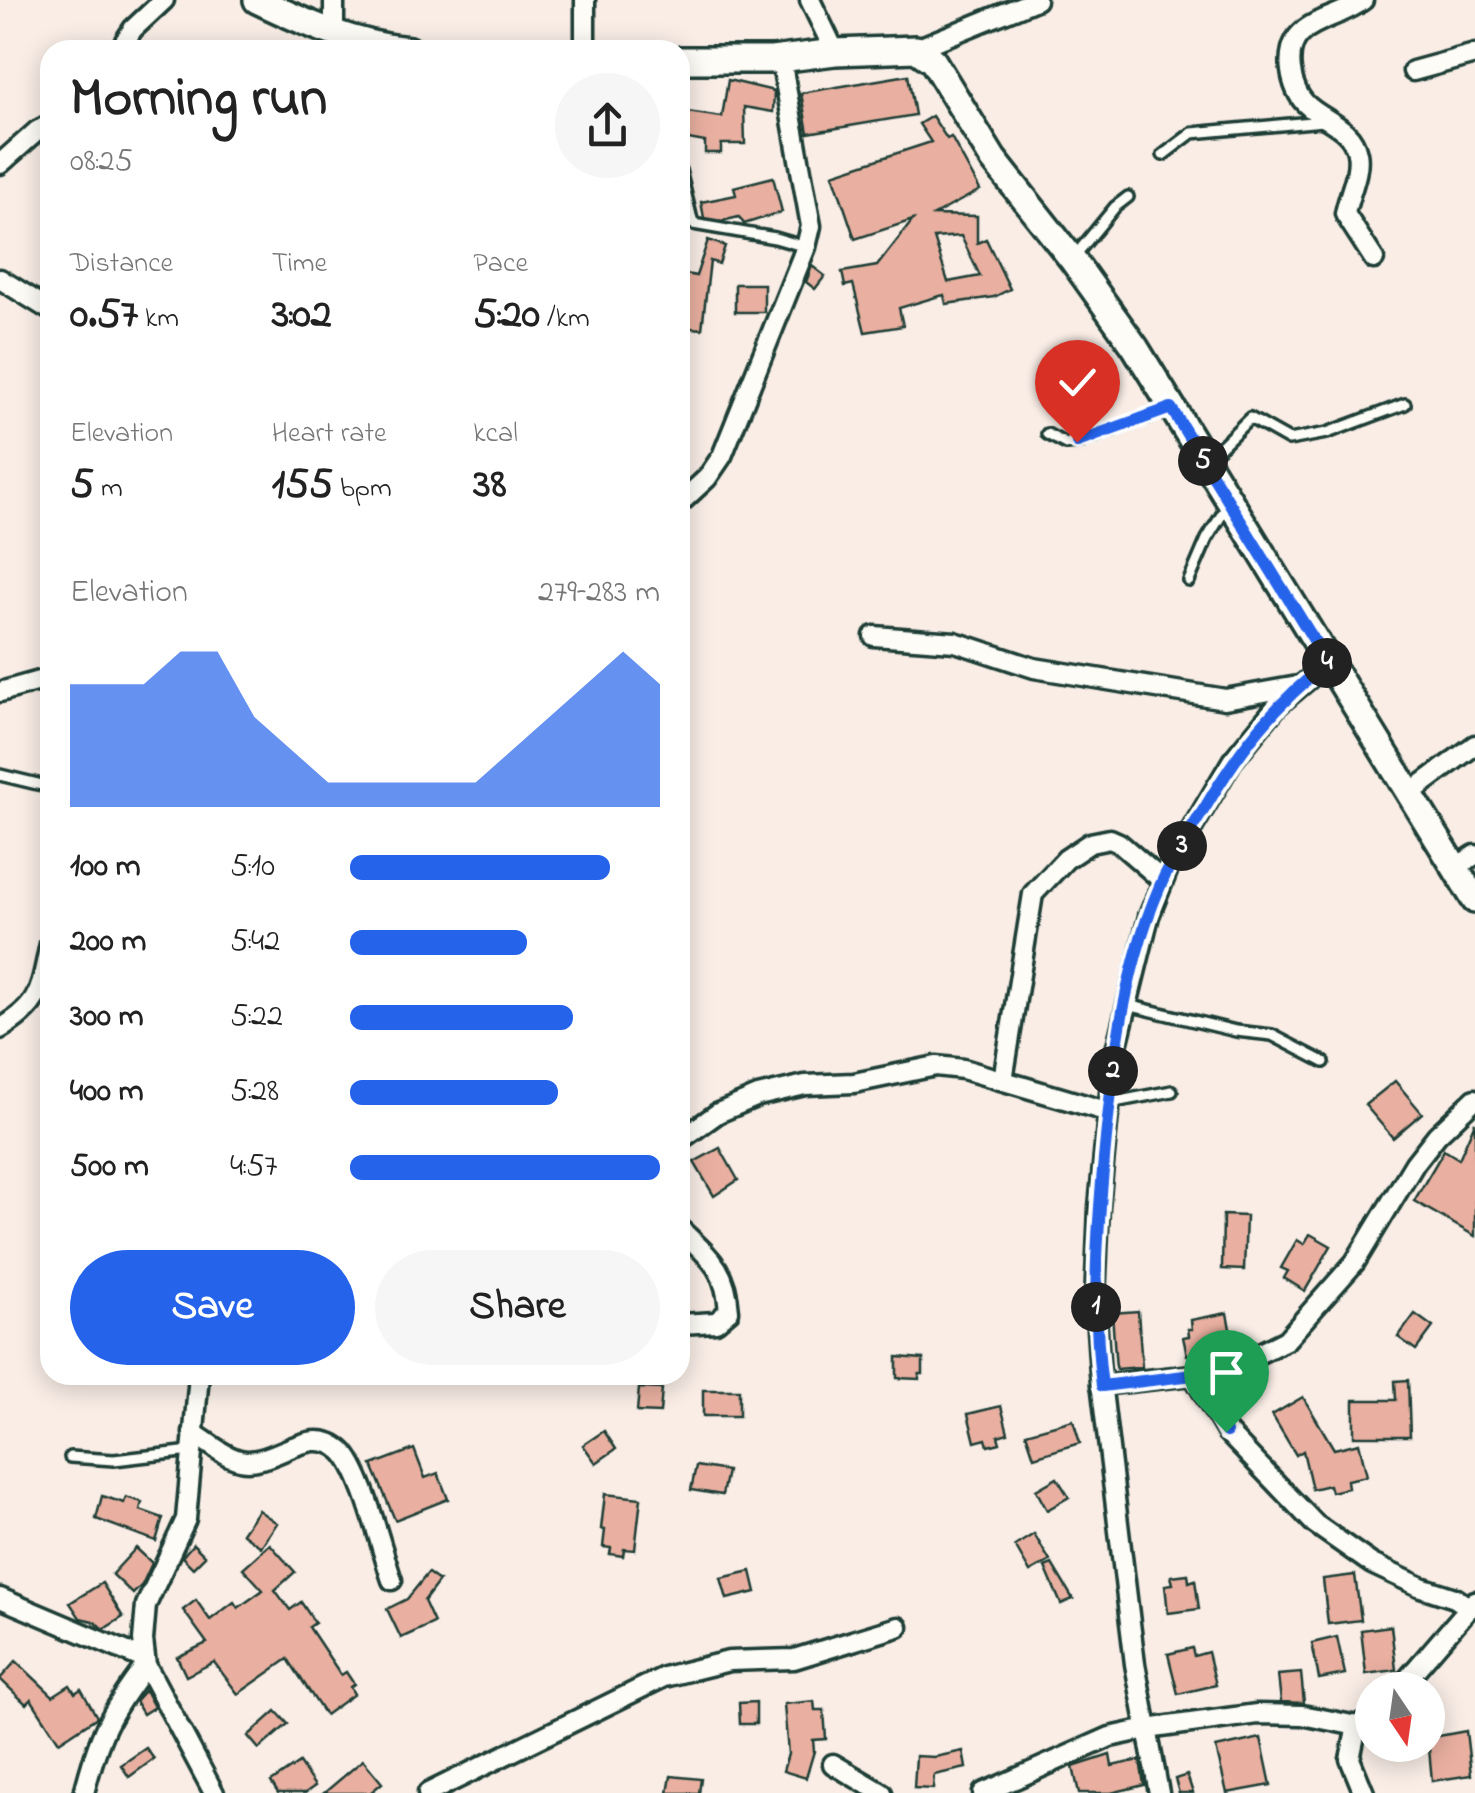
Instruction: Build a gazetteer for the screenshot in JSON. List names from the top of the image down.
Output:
{
  "north": "bottom",
  "page": {
    "heading": ["Morning run", "08:25"],
    "stats": [
      ["Distance", "0.57 km"],
      ["Time", "3:02"],
      ["Pace", "5:20 /km"],
      ["Elevation", "5 m"],
      ["Heart rate", "155 bpm"],
      ["kcal", "38"]
    ],
    "pins": [
      "5",
      "4",
      "3",
      "2",
      "1"
    ],
    "chart": ["Elevation", "279–283 m"],
    "list": [
      {
        "name": "100 m",
        "note": "5:10"
      },
      {
        "name": "200 m",
        "note": "5:42"
      },
      {
        "name": "300 m",
        "note": "5:22"
      },
      {
        "name": "400 m",
        "note": "5:28"
      },
      {
        "name": "500 m",
        "note": "4:57"
      }
    ],
    "buttons": ["Save", "Share"]
  }
}
